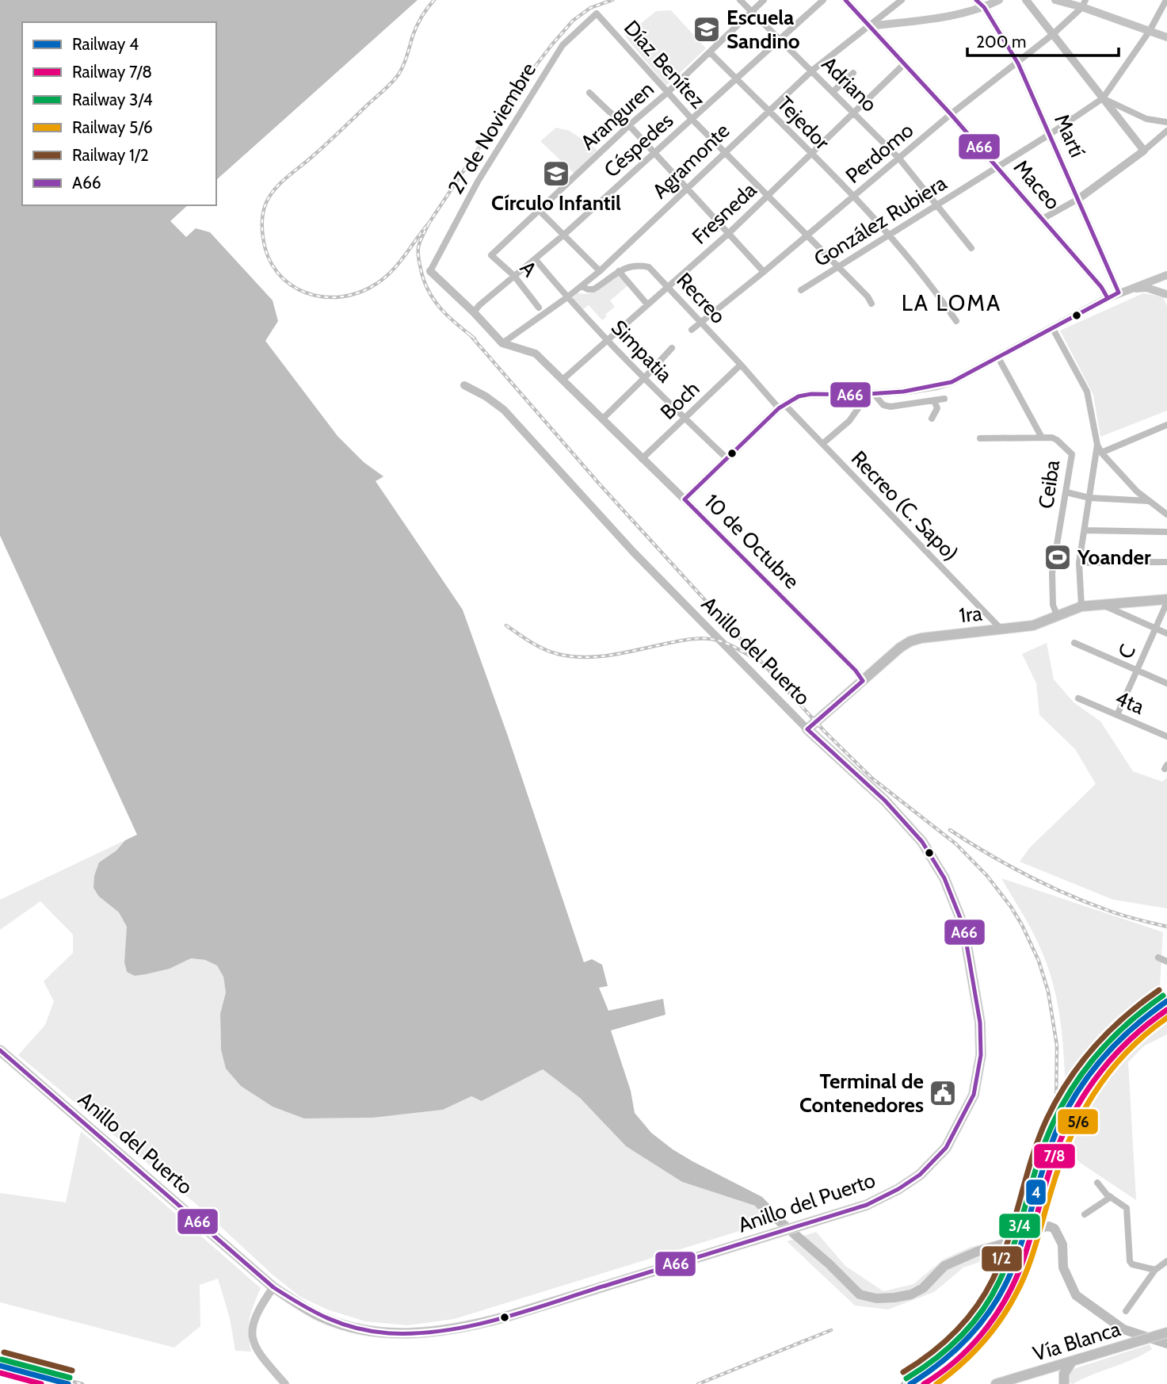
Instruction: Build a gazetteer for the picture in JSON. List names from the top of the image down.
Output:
{
  "streets": {
    "main road": [
      "Martí",
      "Maceo",
      "10 de Octubre",
      "1ra",
      "Anillo del Puerto",
      "Vía Blanca"
    ],
    "street": [
      "Díaz Benítez",
      "Adriano",
      "Aranguren",
      "Tejedor",
      "27 de Noviembre",
      "Céspedes",
      "Perdomo",
      "Agramonte",
      "Fresneda",
      "González Rubiera",
      "A",
      "Recreo",
      "Simpatia",
      "Boch",
      "Ceiba",
      "Recreo (C. Sapo)",
      "C",
      "4ta"
    ]
  },
  "crossings": [
    ["Díaz Benítez", "Aranguren"],
    ["Díaz Benítez", "27 de Noviembre"],
    ["Díaz Benítez", "Céspedes"],
    ["Díaz Benítez", "Perdomo"],
    ["Díaz Benítez", "Agramonte"],
    ["Díaz Benítez", "Fresneda"],
    ["Díaz Benítez", "González Rubiera"],
    ["Adriano", "Aranguren"],
    ["Adriano", "Céspedes"],
    ["Adriano", "Perdomo"],
    ["Adriano", "Agramonte"],
    ["Adriano", "Fresneda"],
    ["Adriano", "González Rubiera"],
    ["Aranguren", "Tejedor"],
    ["Aranguren", "A"],
    ["Tejedor", "Céspedes"],
    ["Tejedor", "Perdomo"],
    ["Tejedor", "Agramonte"],
    ["Tejedor", "Fresneda"],
    ["Tejedor", "González Rubiera"],
    ["Martí", "Perdomo"],
    ["Martí", "González Rubiera"],
    ["Martí", "10 de Octubre"],
    ["Céspedes", "A"],
    ["Perdomo", "Maceo"],
    ["Perdomo", "Recreo"],
    ["Agramonte", "Maceo"],
    ["Agramonte", "Recreo"],
    ["Agramonte", "Simpatia"],
    ["Maceo", "Fresneda"],
    ["Maceo", "González Rubiera"],
    ["Maceo", "10 de Octubre"],
    ["Fresneda", "Recreo"],
    ["Fresneda", "Simpatia"],
    ["Recreo", "Boch"],
    ["Recreo", "Recreo (C. Sapo)"],
    ["Recreo", "10 de Octubre"],
    ["Simpatia", "Boch"],
    ["Simpatia", "10 de Octubre"],
    ["Ceiba", "1ra"],
    ["Recreo (C. Sapo)", "10 de Octubre"],
    ["Recreo (C. Sapo)", "1ra"],
    ["10 de Octubre", "1ra"],
    ["1ra", "Anillo del Puerto"],
    ["1ra", "C"],
    ["C", "4ta"]
  ],
  "districts": ["LA LOMA"],
  "places": {
    "school or university": ["Escuela Sandino", "Círculo Infantil"],
    "sports": ["Yoander"],
    "public building": ["Terminal de Contenedores"]
  },
  "lines": [
    "transit line A66",
    "rail line 1/2",
    "rail line 3/4",
    "rail line 4",
    "rail line 7/8",
    "rail line 5/6"
  ],
  "legend": [
    "Railway 4",
    "Railway 7/8",
    "Railway 3/4",
    "Railway 5/6",
    "Railway 1/2",
    "A66"
  ],
  "scale_bar": "200 m"
}
